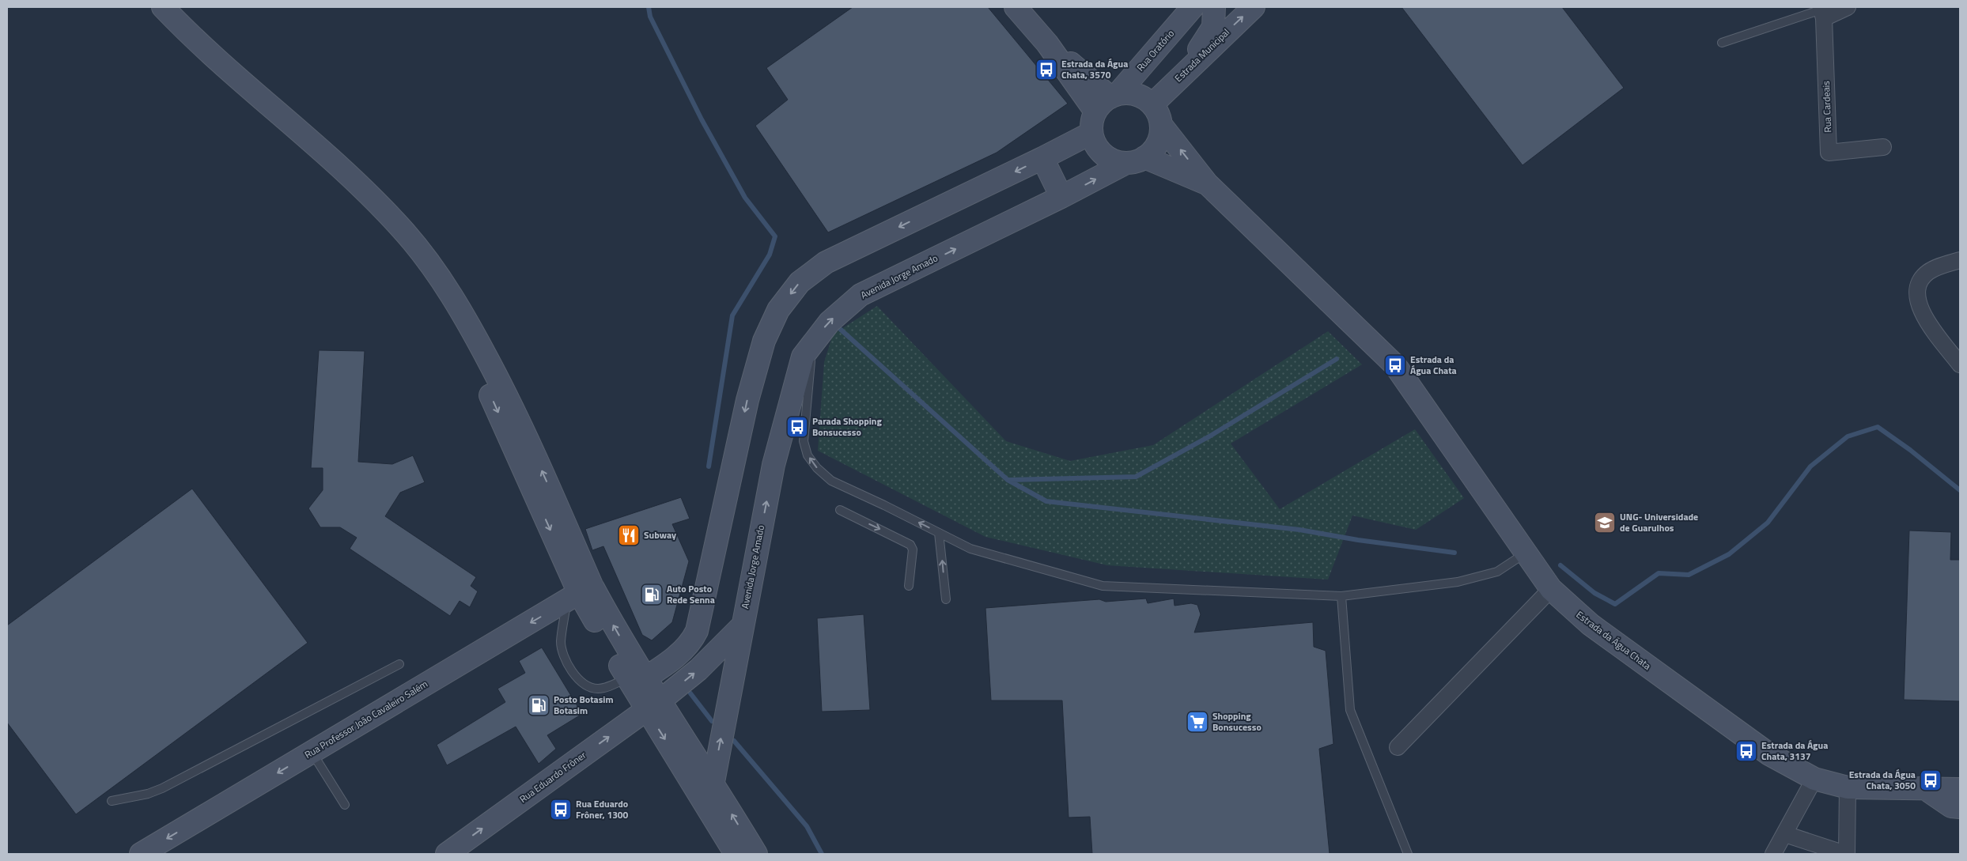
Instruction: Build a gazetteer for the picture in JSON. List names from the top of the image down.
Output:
{
  "streets": {
    "street": [
      "Rua Oratório",
      "Estrada Municipal",
      "Rua Cardeais",
      "Avenida Jorge Amado",
      "Estrada da Água Chata",
      "Rua Professor João Cavaleiro Salém",
      "Rua Eduardo Frôner"
    ]
  },
  "crossings": [
    ["Rua Oratório", "Estrada Municipal"],
    ["Rua Oratório", "Avenida Jorge Amado"],
    ["Rua Oratório", "Estrada da Água Chata"],
    ["Estrada Municipal", "Avenida Jorge Amado"],
    ["Estrada Municipal", "Estrada da Água Chata"],
    ["Avenida Jorge Amado", "Estrada da Água Chata"]
  ],
  "one_way": ["Rua Professor João Cavaleiro Salém", "Rua Eduardo Frôner"],
  "places": {
    "bus stop": [
      "Estrada da Água Chata, 3570",
      "Estrada da Água Chata",
      "Parada Shopping Bonsucesso",
      "Estrada da Água Chata, 3137",
      "Estrada da Água Chata, 3050",
      "Rua Eduardo Frôner, 1300"
    ],
    "school or university": ["UNG- Universidade de Guarulhos"],
    "restaurant": ["Subway"],
    "fuel station": ["Auto Posto Rede Senna", "Posto Botasim Botasim"],
    "supermarket": ["Shopping Bonsucesso"]
  }
}
